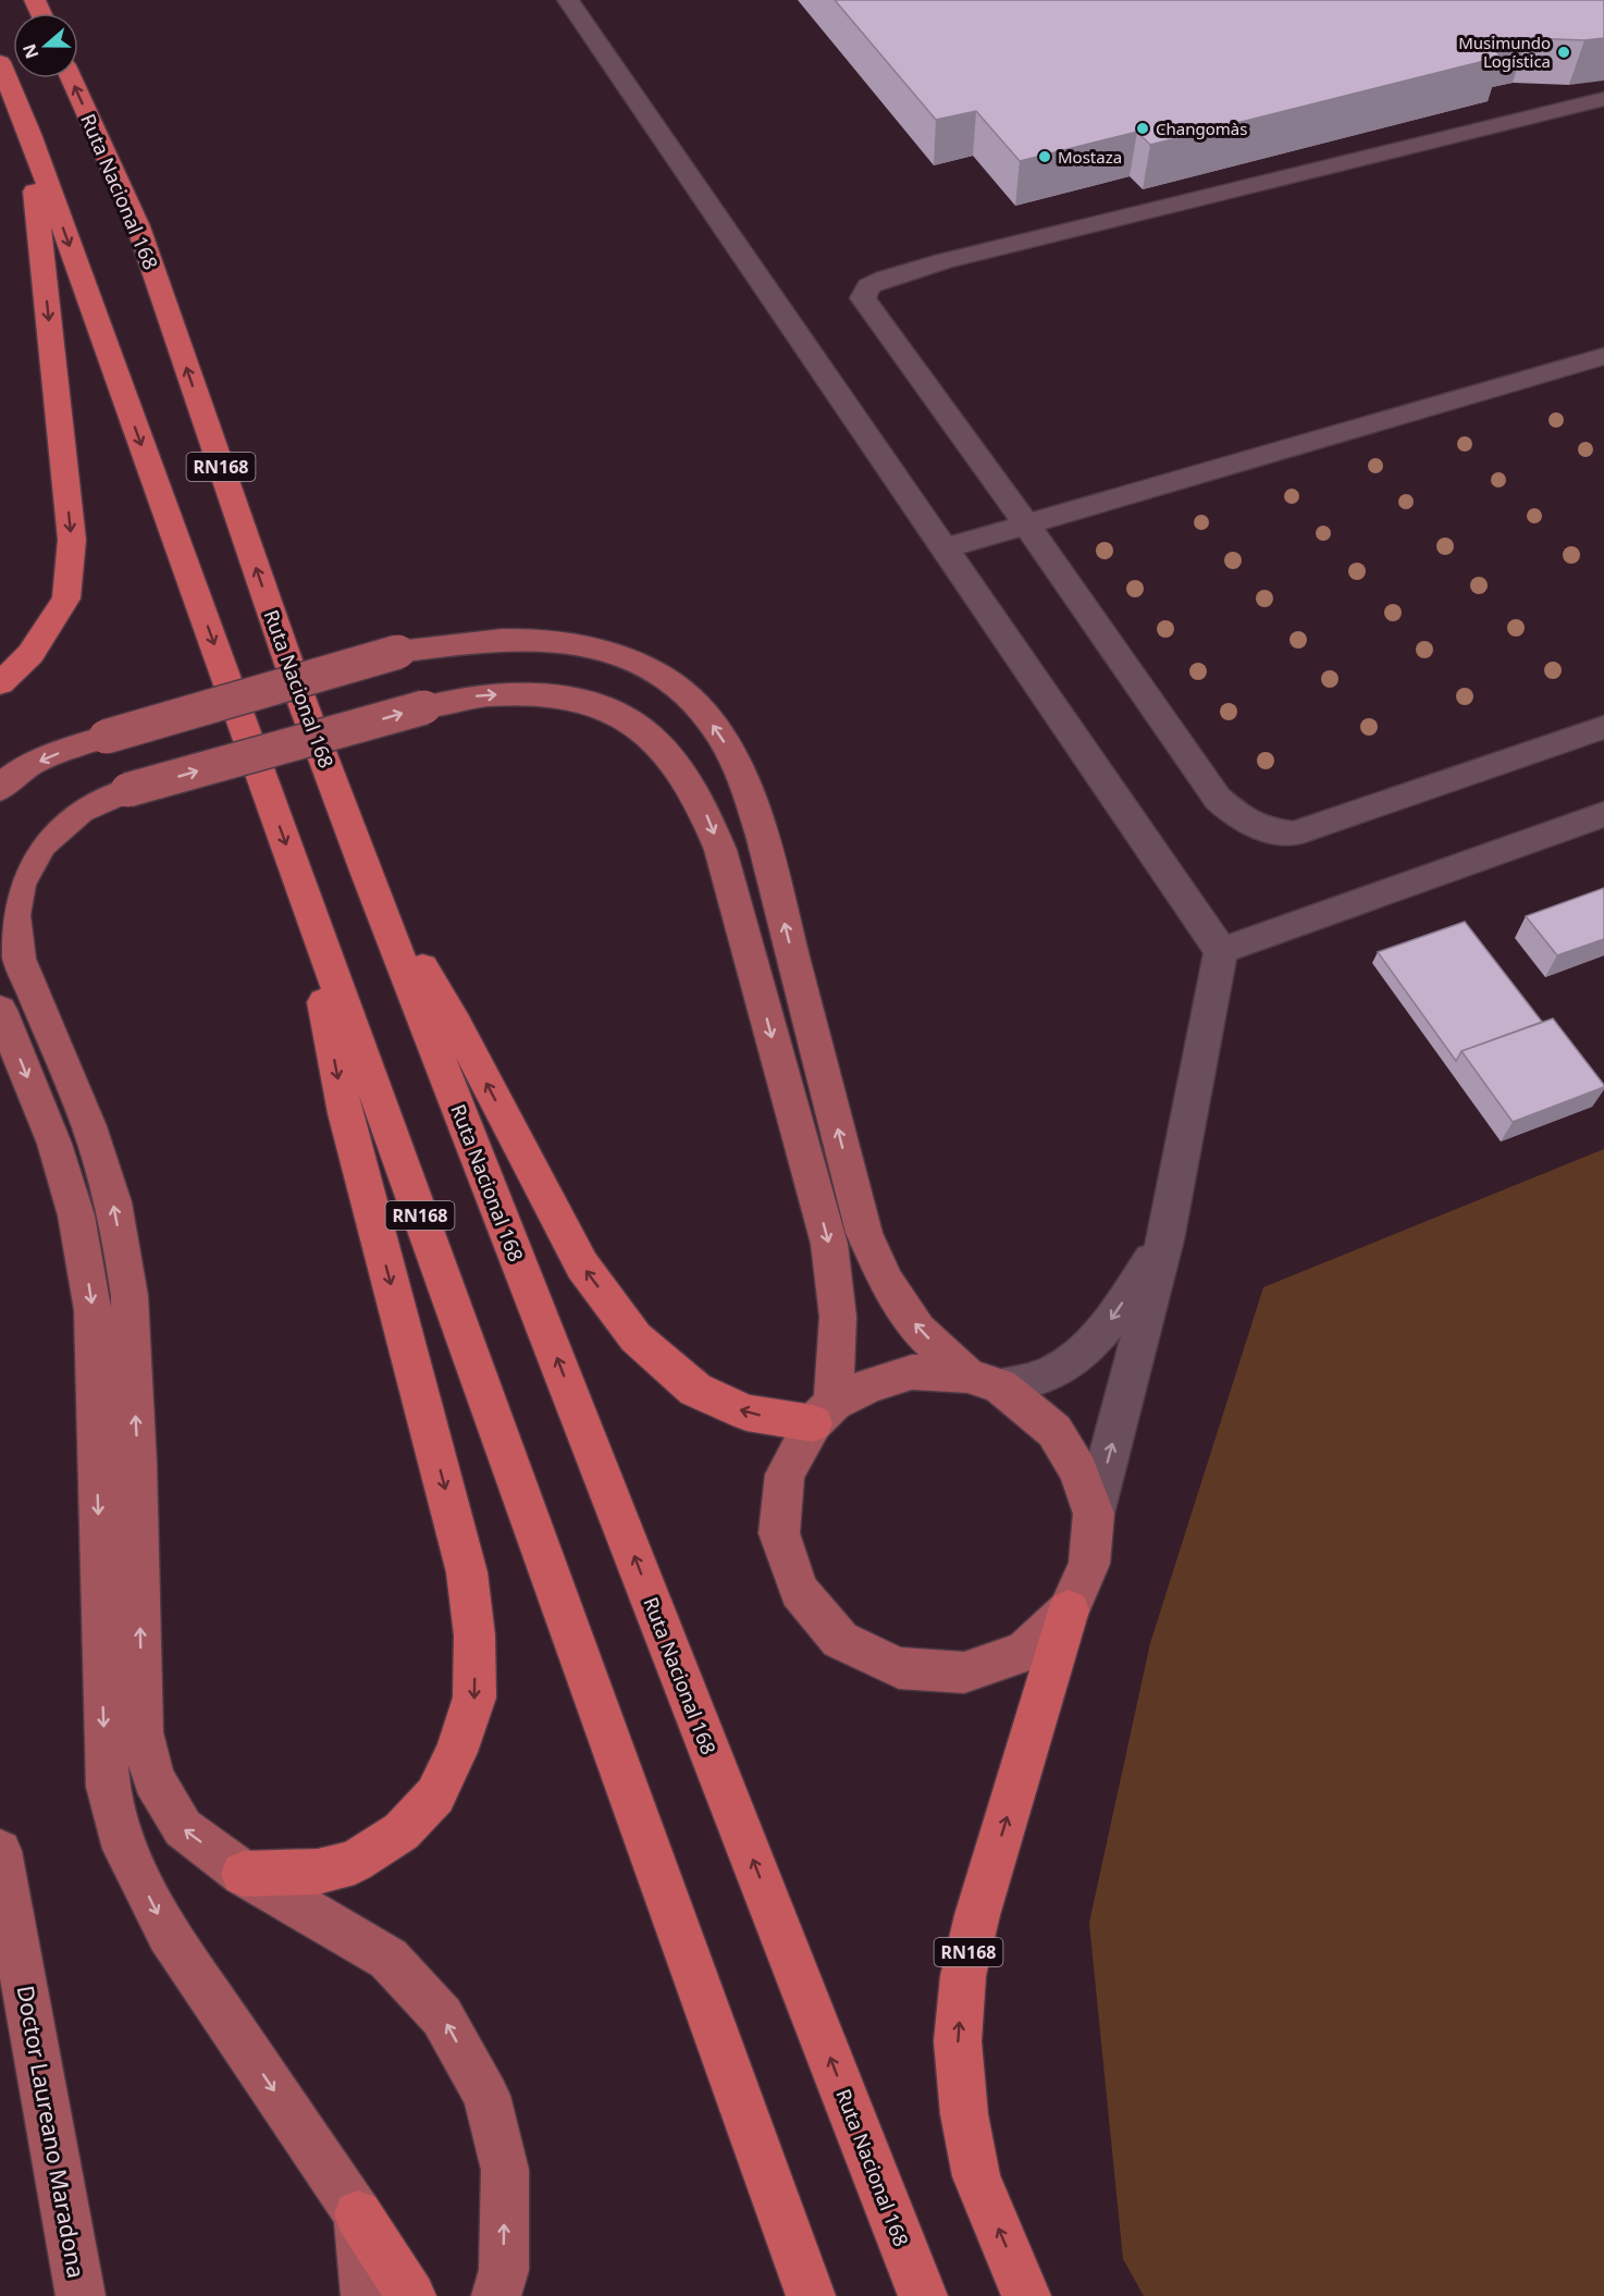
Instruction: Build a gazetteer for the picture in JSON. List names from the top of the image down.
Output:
{
  "streets": {
    "highway": ["Ruta Nacional 168", "RN168"],
    "main road": ["Doctor Laureano Maradona"]
  },
  "crossings": [
    ["Ruta Nacional 168", "RN168"]
  ],
  "places": ["Musimundo Logística", "Changomàs", "Mostaza"],
  "north": "left"
}
